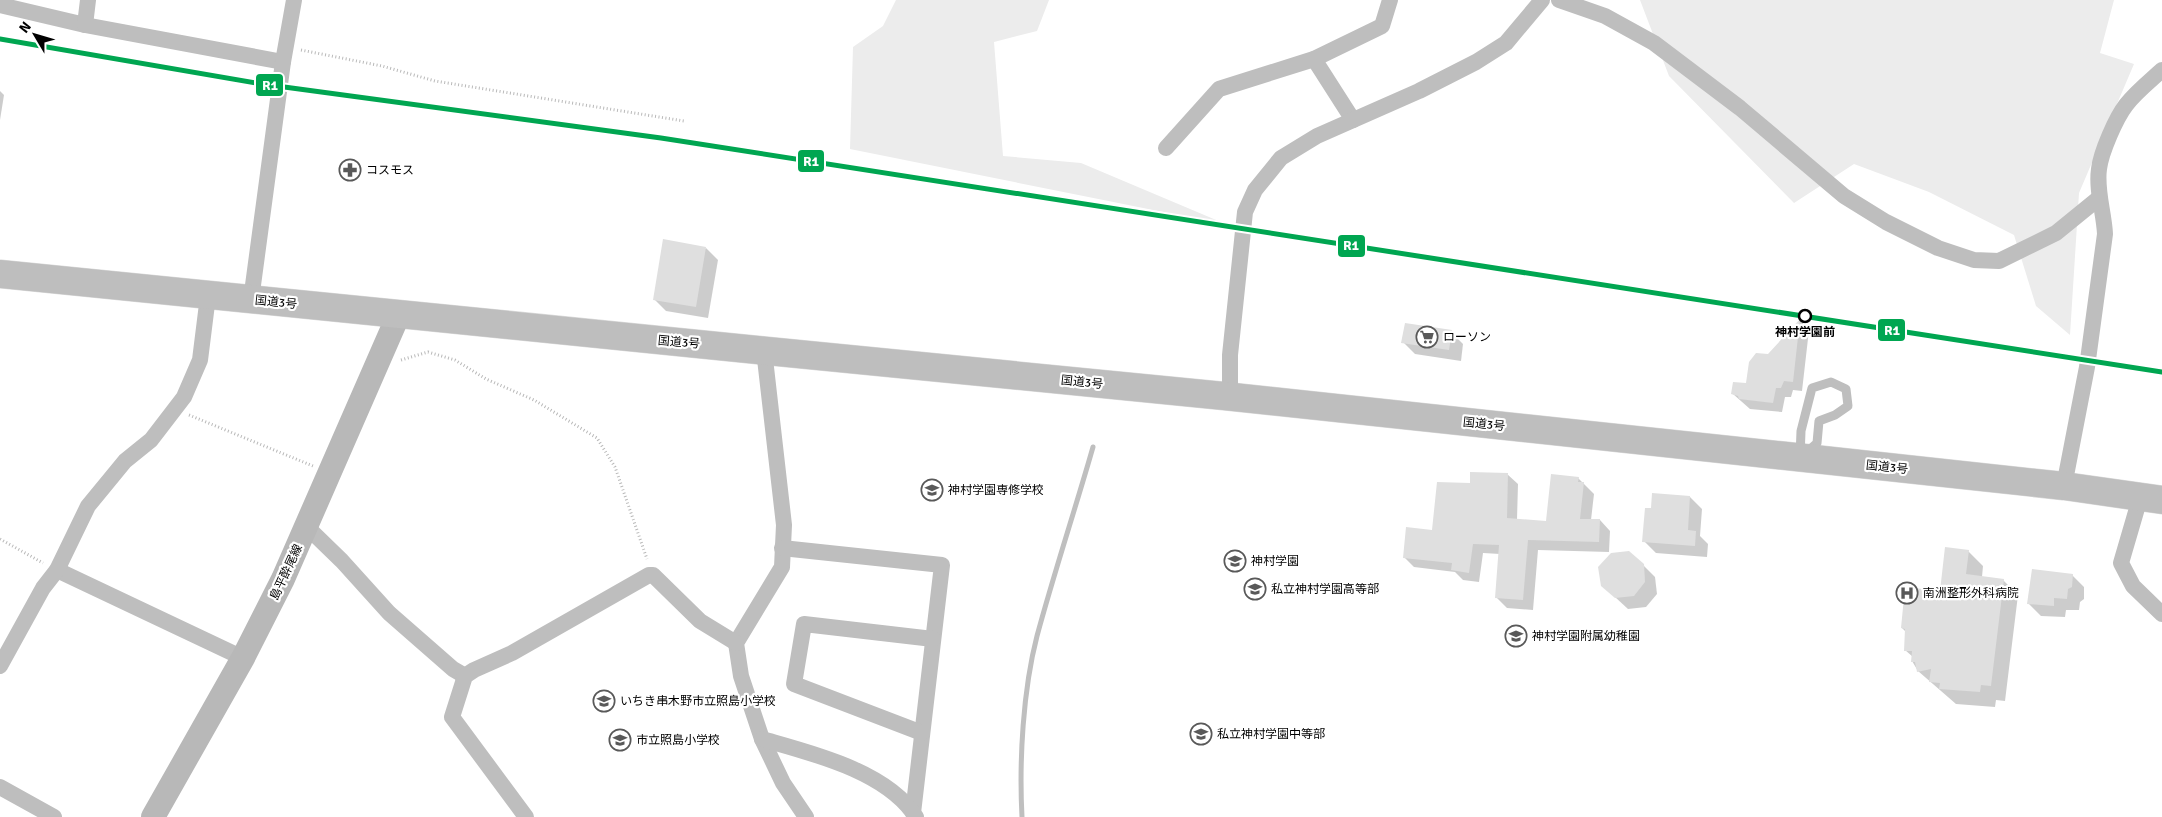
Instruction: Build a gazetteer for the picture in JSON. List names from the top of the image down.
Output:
{
  "streets": {
    "highway": ["国道3号"],
    "main road": ["島平酔尾線"]
  },
  "crossings": [
    ["国道3号", "島平酔尾線"]
  ],
  "places": {
    "pharmacy": ["コスモス"],
    "other": ["神村学園前"],
    "supermarket": ["ローソン"],
    "school or university": [
      "神村学園専修学校",
      "神村学園",
      "私立神村学園高等部",
      "神村学園附属幼稚園",
      "いちき串木野市立照島小学校",
      "私立神村学園中等部",
      "市立照島小学校"
    ],
    "hospital": ["南洲整形外科病院"]
  },
  "lines": ["transit line R1"],
  "north": "top left"
}
